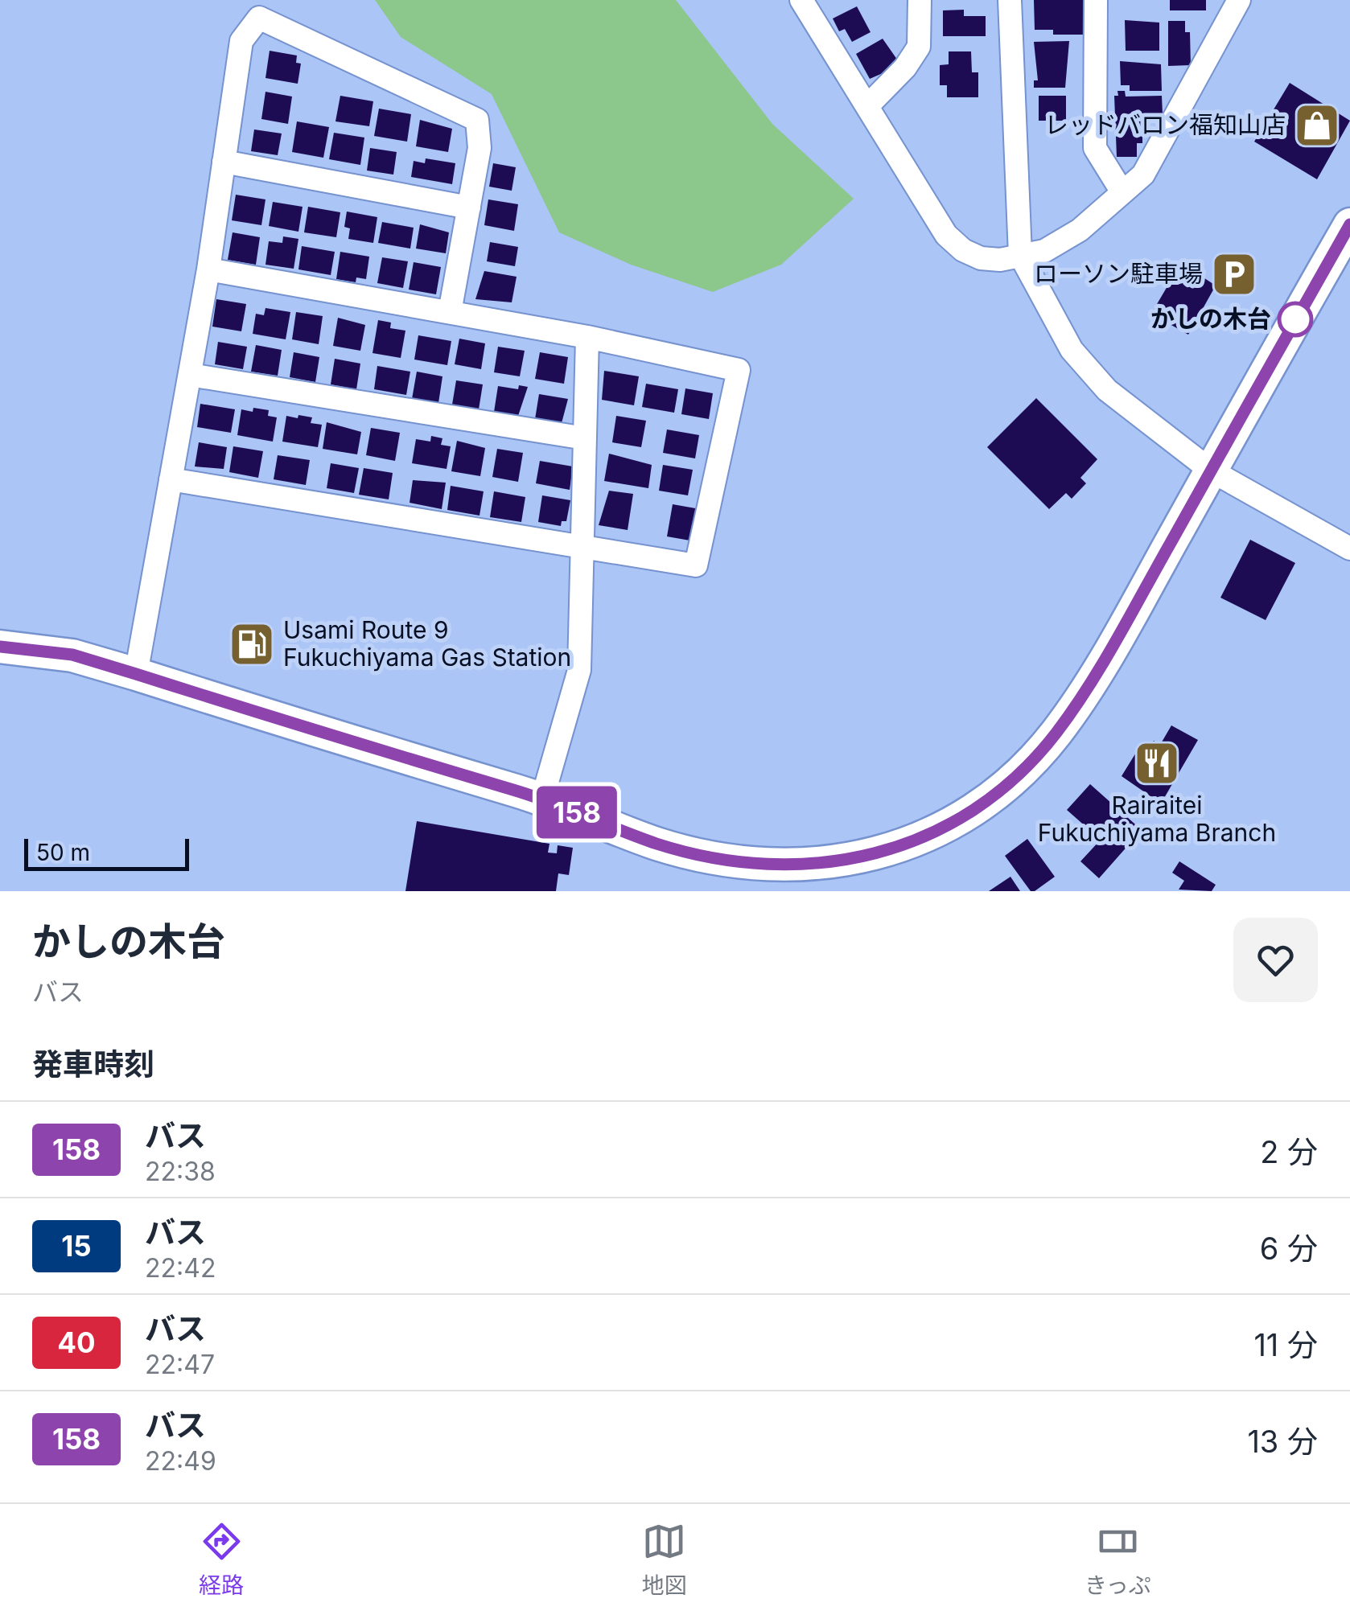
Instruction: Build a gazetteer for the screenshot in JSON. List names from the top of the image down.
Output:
{
  "places": {
    "shop": ["レッドバロン福知山店"],
    "parking": ["ローソン駐車場"],
    "other": ["かしの木台"],
    "fuel station": ["Usami Route 9 Fukuchiyama Gas Station"],
    "restaurant": ["Rairaitei Fukuchiyama Branch"]
  },
  "lines": ["bus line 158"],
  "scale_bar": "50 m",
  "page": {
    "on_map": "158",
    "scale": "50 m",
    "heading": [
      ["かしの木台", "バス"],
      "発車時刻"
    ],
    "list": [
      {
        "mark": "158",
        "name": "バス",
        "note": "22:38",
        "value": "2 分"
      },
      {
        "mark": "15",
        "name": "バス",
        "note": "22:42",
        "value": "6 分"
      },
      {
        "mark": "40",
        "name": "バス",
        "note": "22:47",
        "value": "11 分"
      },
      {
        "mark": "158",
        "name": "バス",
        "note": "22:49",
        "value": "13 分"
      }
    ],
    "tabs": ["経路", "地図", "きっぷ"]
  }
}
